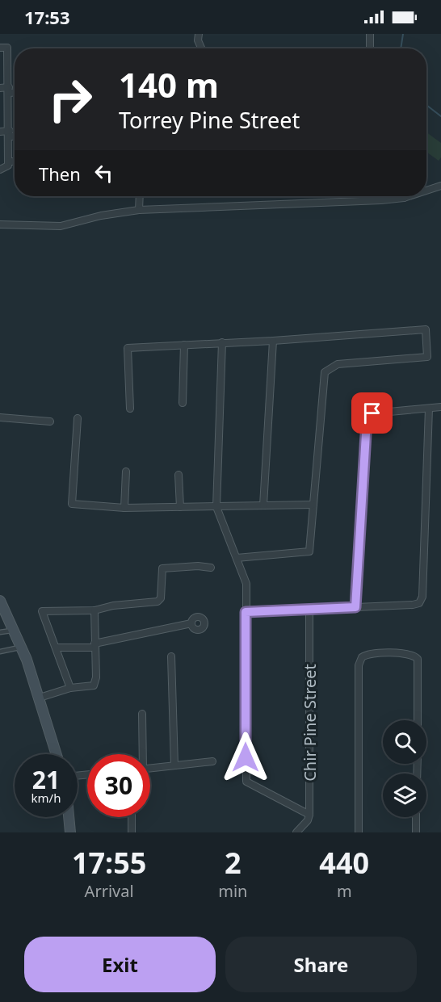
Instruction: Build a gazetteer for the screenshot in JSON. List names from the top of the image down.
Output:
{
  "streets": {
    "street": ["Chir Pine Street"]
  },
  "page": {
    "status": "17:53",
    "turn": ["140 m", "Torrey Pine Street"],
    "then": "Then",
    "speed": "21 km/h",
    "limit": "30",
    "eta": [
      "17:55",
      "Arrival",
      "2",
      "min",
      "440",
      "m"
    ],
    "buttons": ["Exit", "Share"]
  }
}
